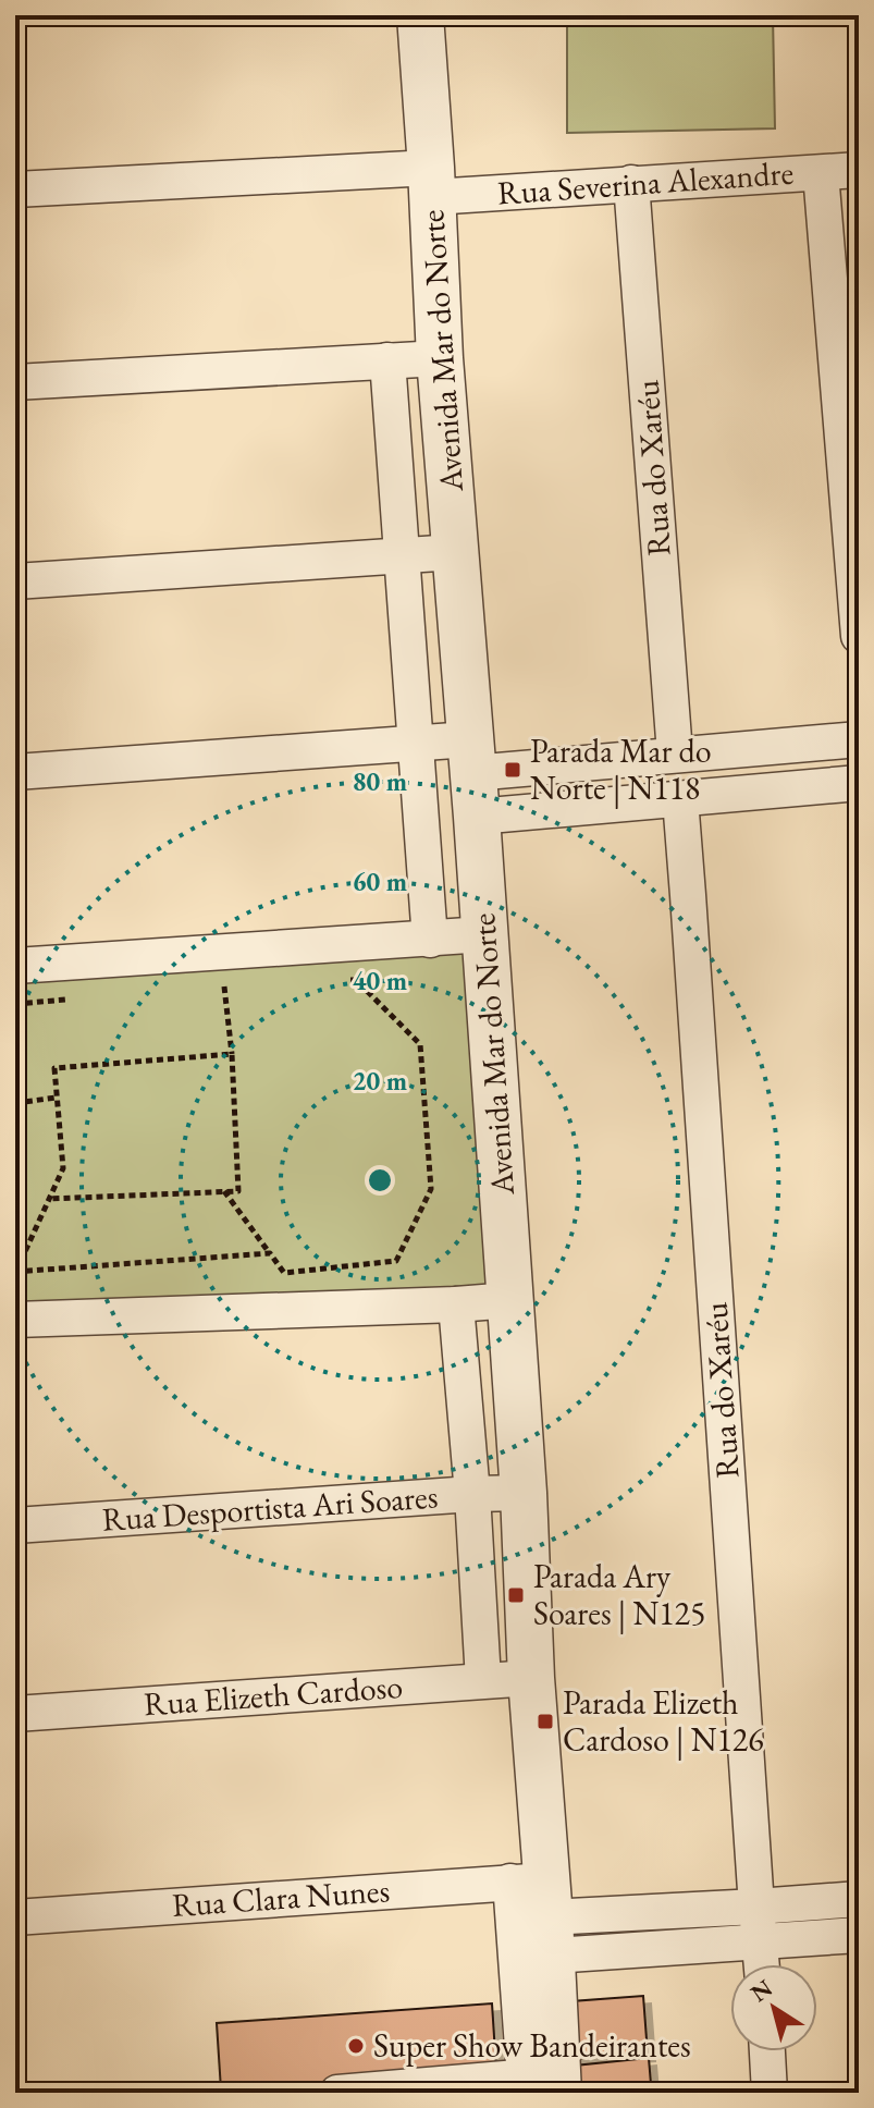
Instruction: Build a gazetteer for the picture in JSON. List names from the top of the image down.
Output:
{
  "streets": {
    "street": [
      "Rua Severina Alexandre",
      "Avenida Mar do Norte",
      "Rua do Xaréu",
      "Rua Desportista Ari Soares",
      "Rua Elizeth Cardoso",
      "Rua Clara Nunes"
    ]
  },
  "crossings": [
    ["Rua Severina Alexandre", "Avenida Mar do Norte"],
    ["Rua Severina Alexandre", "Rua do Xaréu"],
    ["Avenida Mar do Norte", "Rua Desportista Ari Soares"],
    ["Avenida Mar do Norte", "Rua Elizeth Cardoso"],
    ["Avenida Mar do Norte", "Rua Clara Nunes"],
    ["Rua do Xaréu", "Rua Clara Nunes"]
  ],
  "places": {
    "transit": ["Parada Mar do Norte | N118", "Parada Ary Soares | N125", "Parada Elizeth Cardoso | N126"],
    "other": ["Super Show Bandeirantes"]
  },
  "north": "top left",
  "rings": [
    "80 m",
    "60 m",
    "40 m",
    "20 m"
  ]
}
